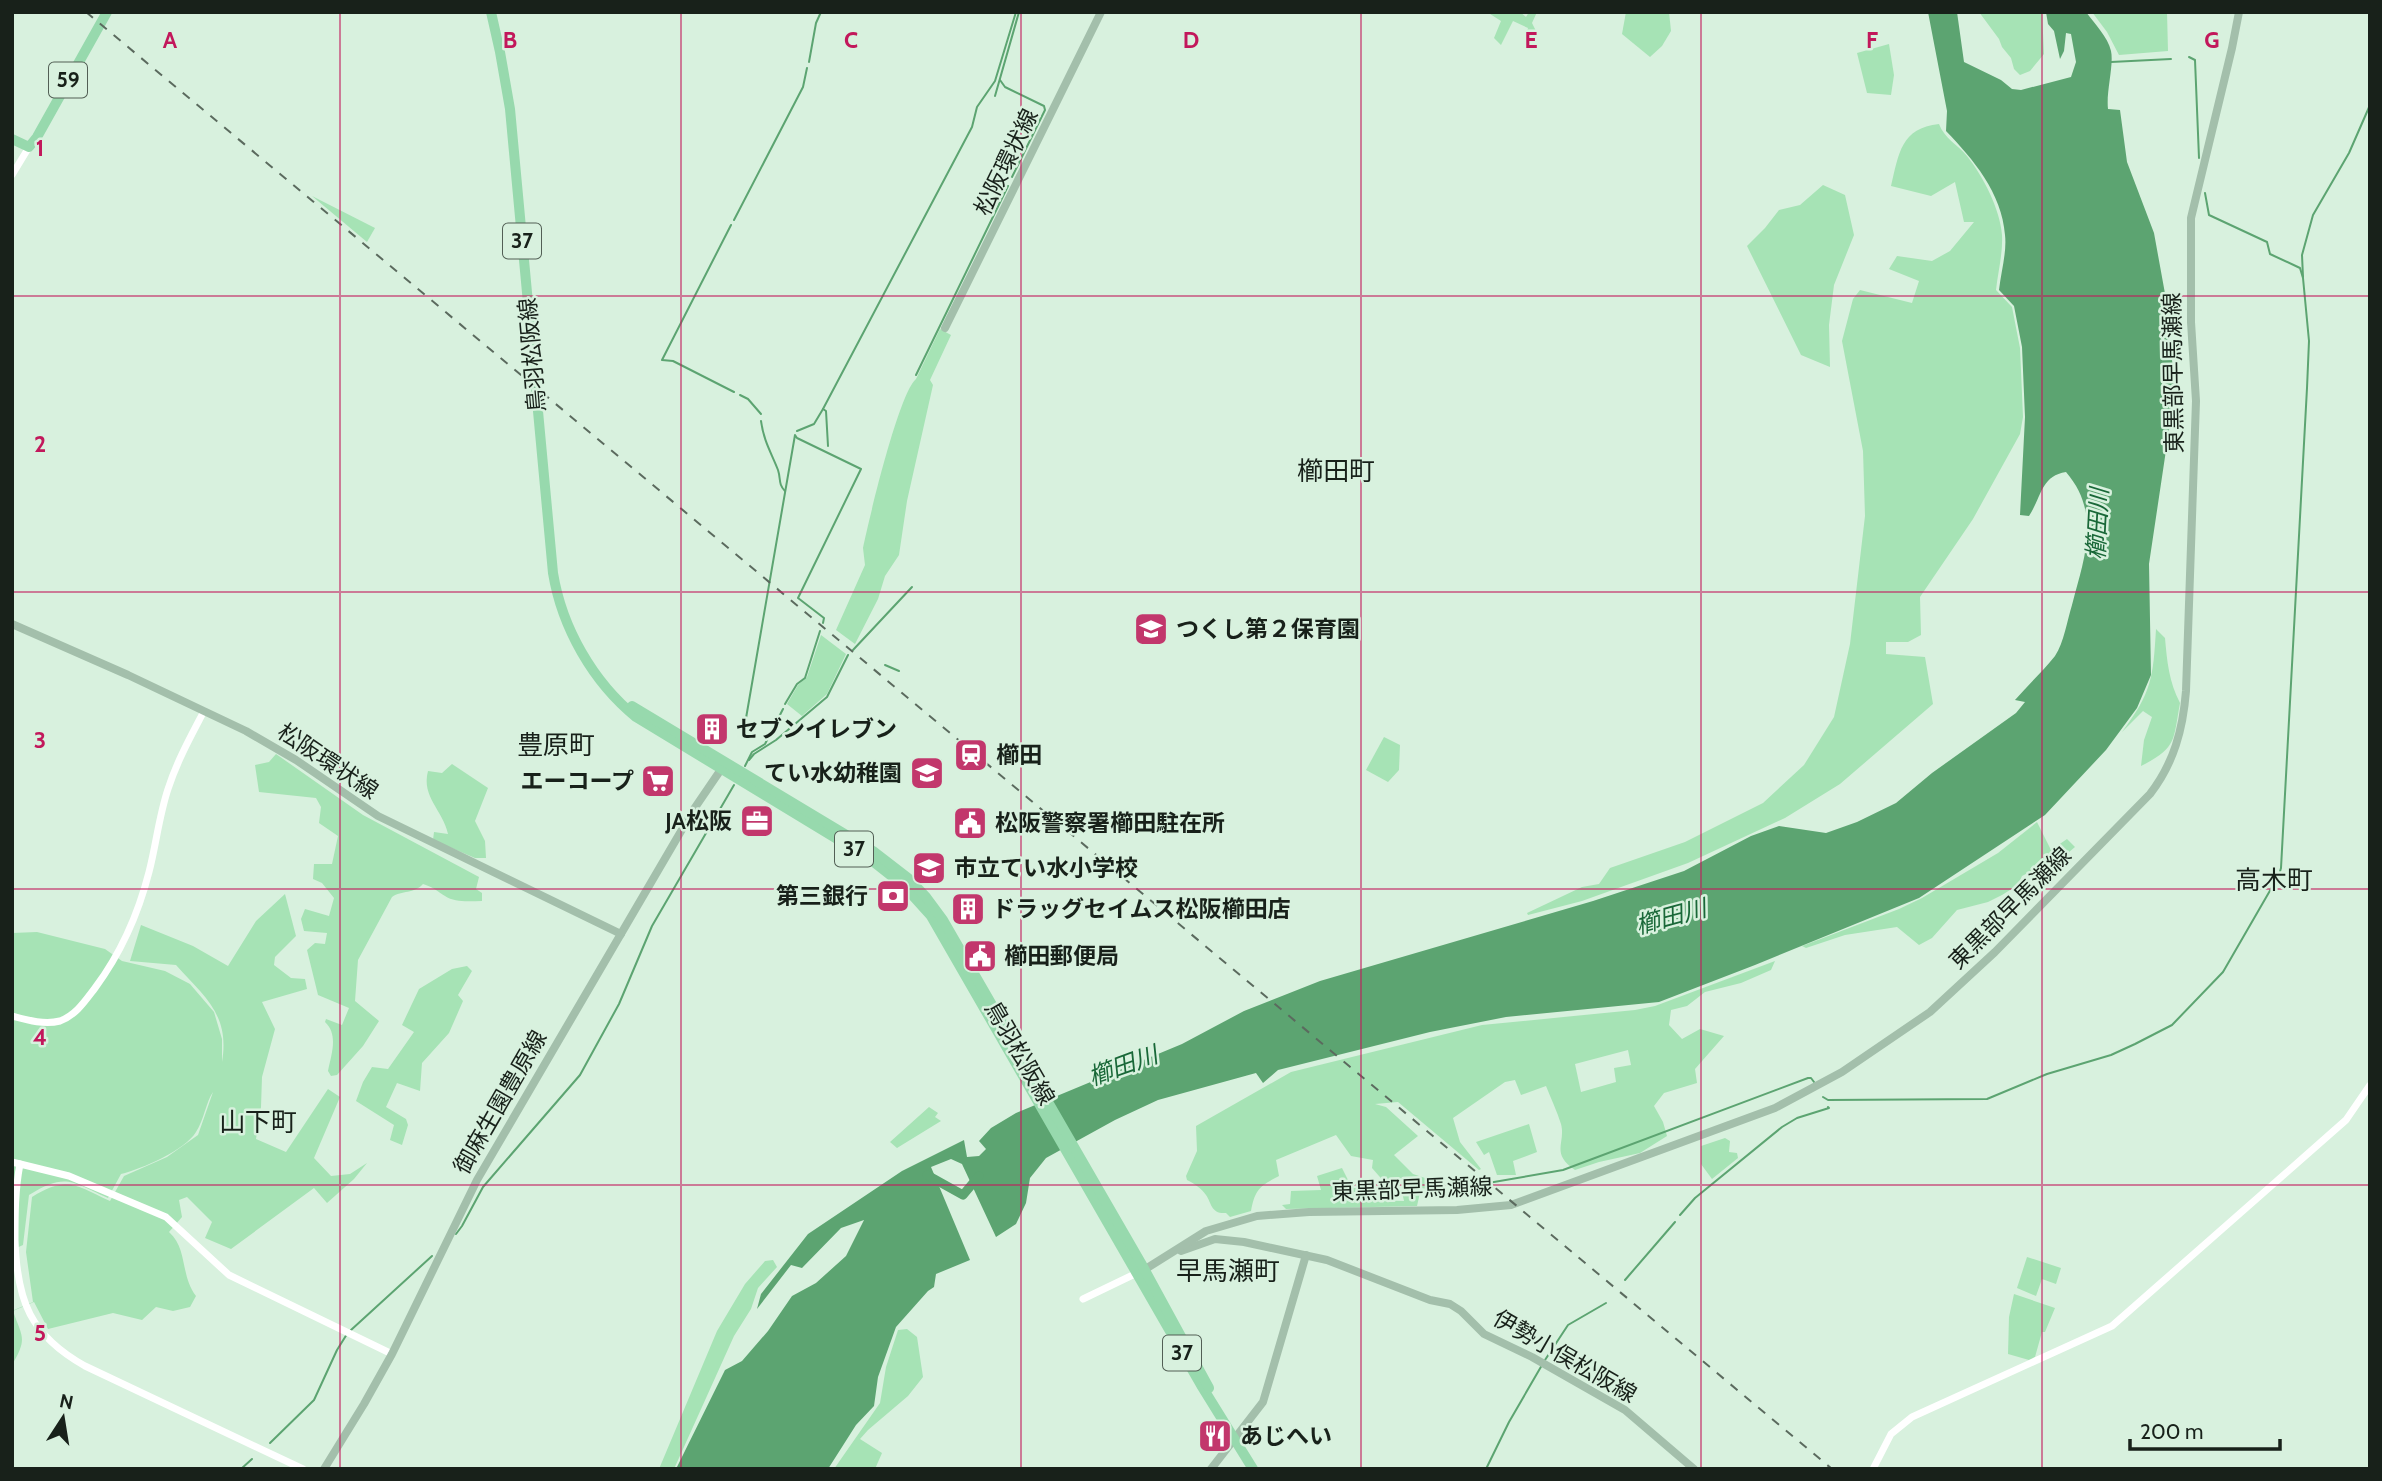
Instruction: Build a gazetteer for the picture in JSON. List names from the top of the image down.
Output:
{
  "streets": {
    "main road": [
      "59",
      "松阪環状線",
      "37",
      "鳥羽松阪線",
      "東黒部早馬瀬線",
      "御麻生園豊原線",
      "伊勢小俣松阪線"
    ]
  },
  "crossings": [
    ["松阪環状線", "御麻生園豊原線"],
    ["鳥羽松阪線", "東黒部早馬瀬線"],
    ["鳥羽松阪線", "御麻生園豊原線"],
    ["東黒部早馬瀬線", "伊勢小俣松阪線"]
  ],
  "districts": [
    "櫛田町",
    "豊原町",
    "高木町",
    "山下町",
    "早馬瀬町"
  ],
  "water": ["櫛田川"],
  "places": {
    "school or university": ["つくし第２保育園", "てい水幼稚園", "市立てい水小学校"],
    "building": ["セブンイレブン", "ドラッグセイムス松阪櫛田店"],
    "station": ["櫛田"],
    "supermarket": ["エーコープ"],
    "office": ["JA松阪"],
    "public building": ["松阪警察署櫛田駐在所", "櫛田郵便局"],
    "bank": ["第三銀行"],
    "restaurant": ["あじへい"]
  },
  "scale_bar": "200 m",
  "north": "top",
  "grid": {
    "columns": [
      "A",
      "B",
      "C",
      "D",
      "E",
      "F",
      "G"
    ],
    "rows": [
      "1",
      "2",
      "3",
      "4",
      "5"
    ]
  }
}
